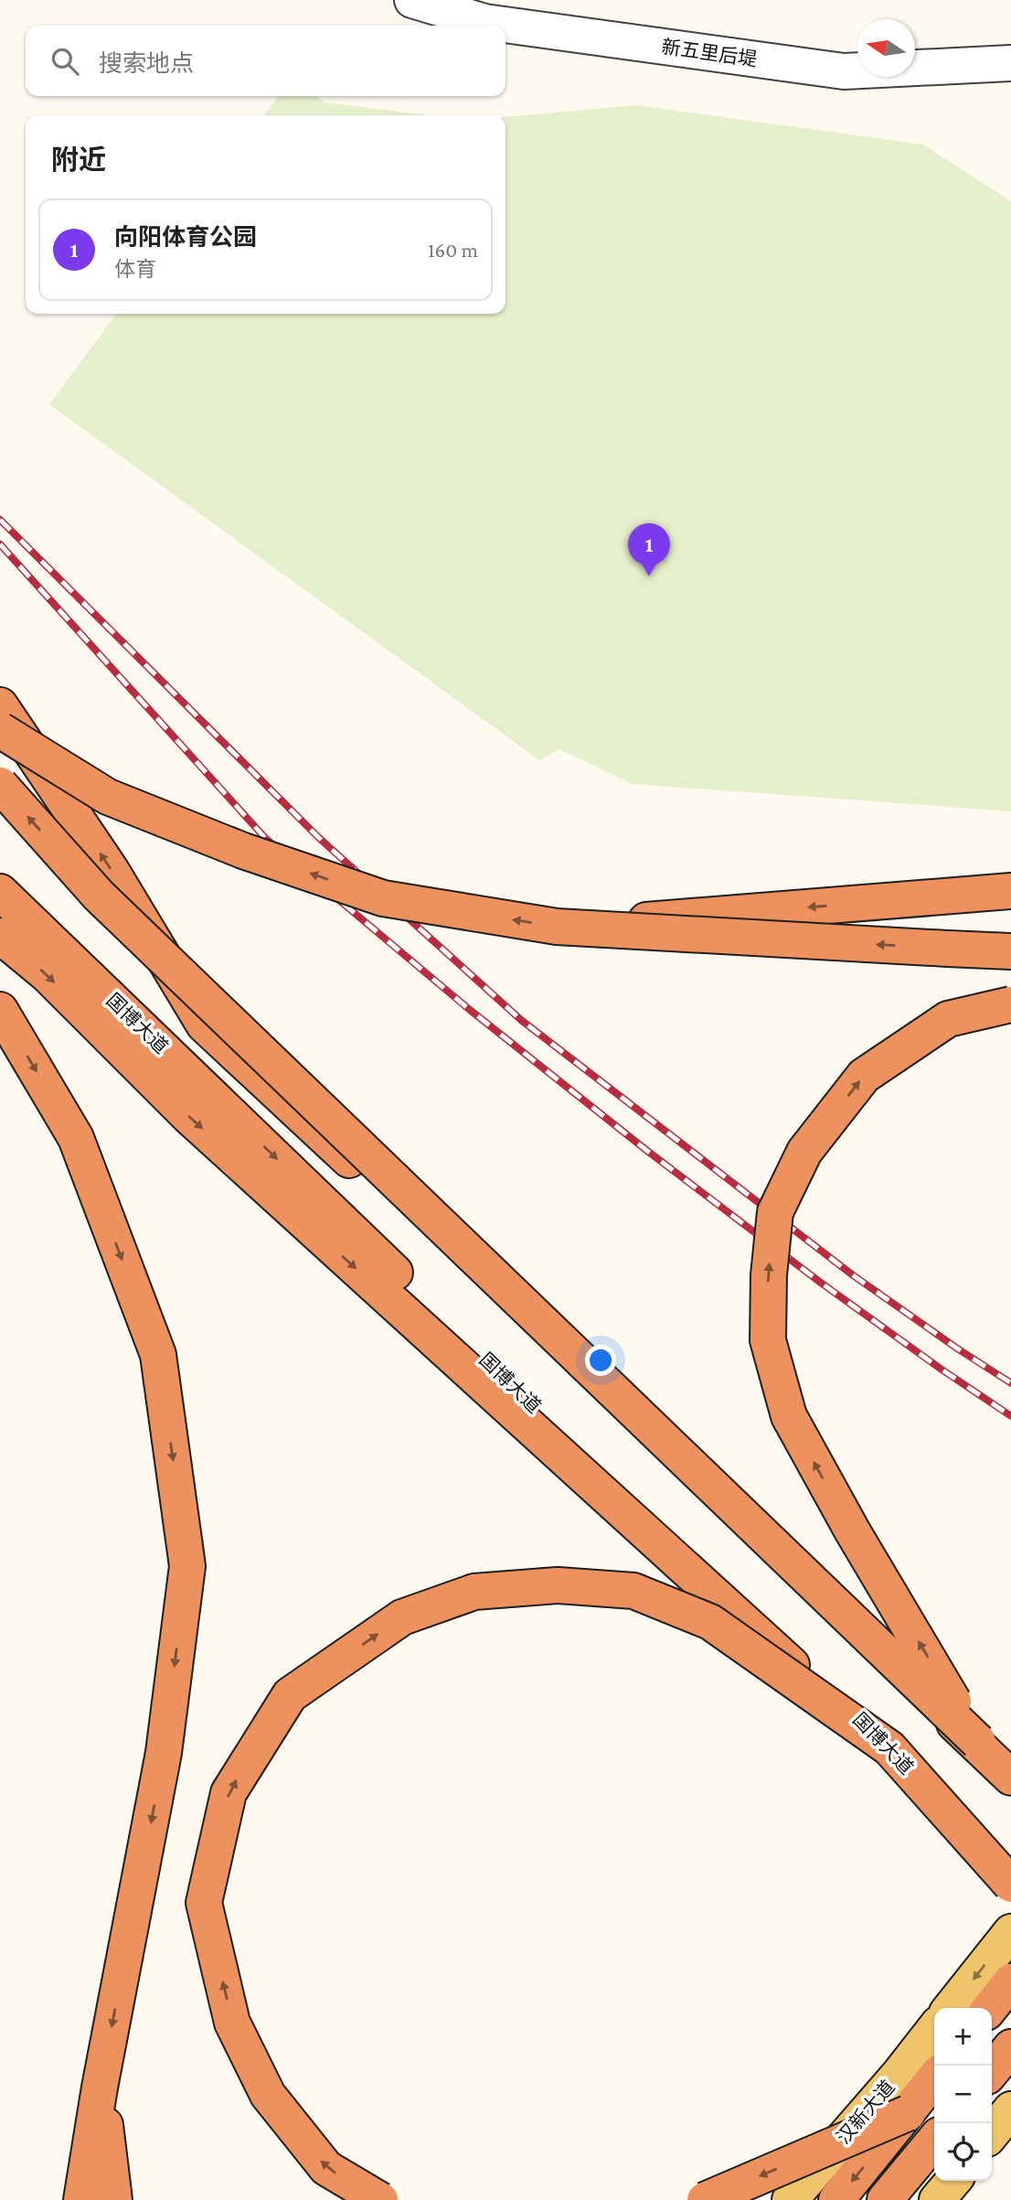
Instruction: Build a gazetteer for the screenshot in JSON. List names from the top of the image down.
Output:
{
  "streets": {
    "highway": ["国博大道"],
    "main road": ["汉新大道"],
    "street": ["新五里后堤"]
  },
  "north": "left",
  "page": {
    "search": "搜索地点",
    "heading": "附近",
    "list": [
      {
        "mark": "1",
        "name": "向阳体育公园",
        "note": "体育",
        "value": "160 m"
      }
    ],
    "pins": "1",
    "map_buttons": ["+", "−"]
  }
}
